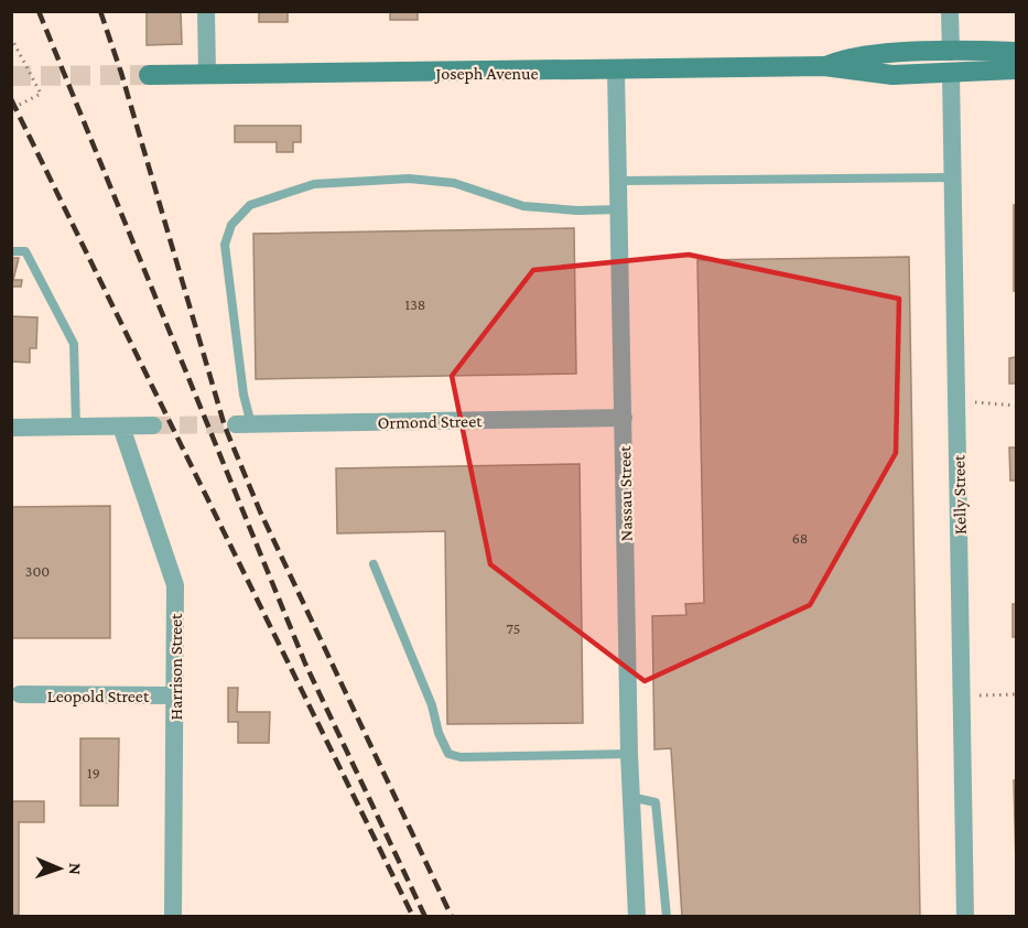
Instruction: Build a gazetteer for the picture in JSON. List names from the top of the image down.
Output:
{
  "streets": {
    "main road": ["Joseph Avenue"],
    "street": [
      "Ormond Street",
      "Nassau Street",
      "Kelly Street",
      "Harrison Street",
      "Leopold Street"
    ]
  },
  "crossings": [
    ["Joseph Avenue", "Nassau Street"],
    ["Joseph Avenue", "Kelly Street"],
    ["Ormond Street", "Nassau Street"],
    ["Harrison Street", "Leopold Street"]
  ],
  "house_numbers": [
    "138",
    "68",
    "300",
    "75",
    "19"
  ],
  "north": "right"
}
